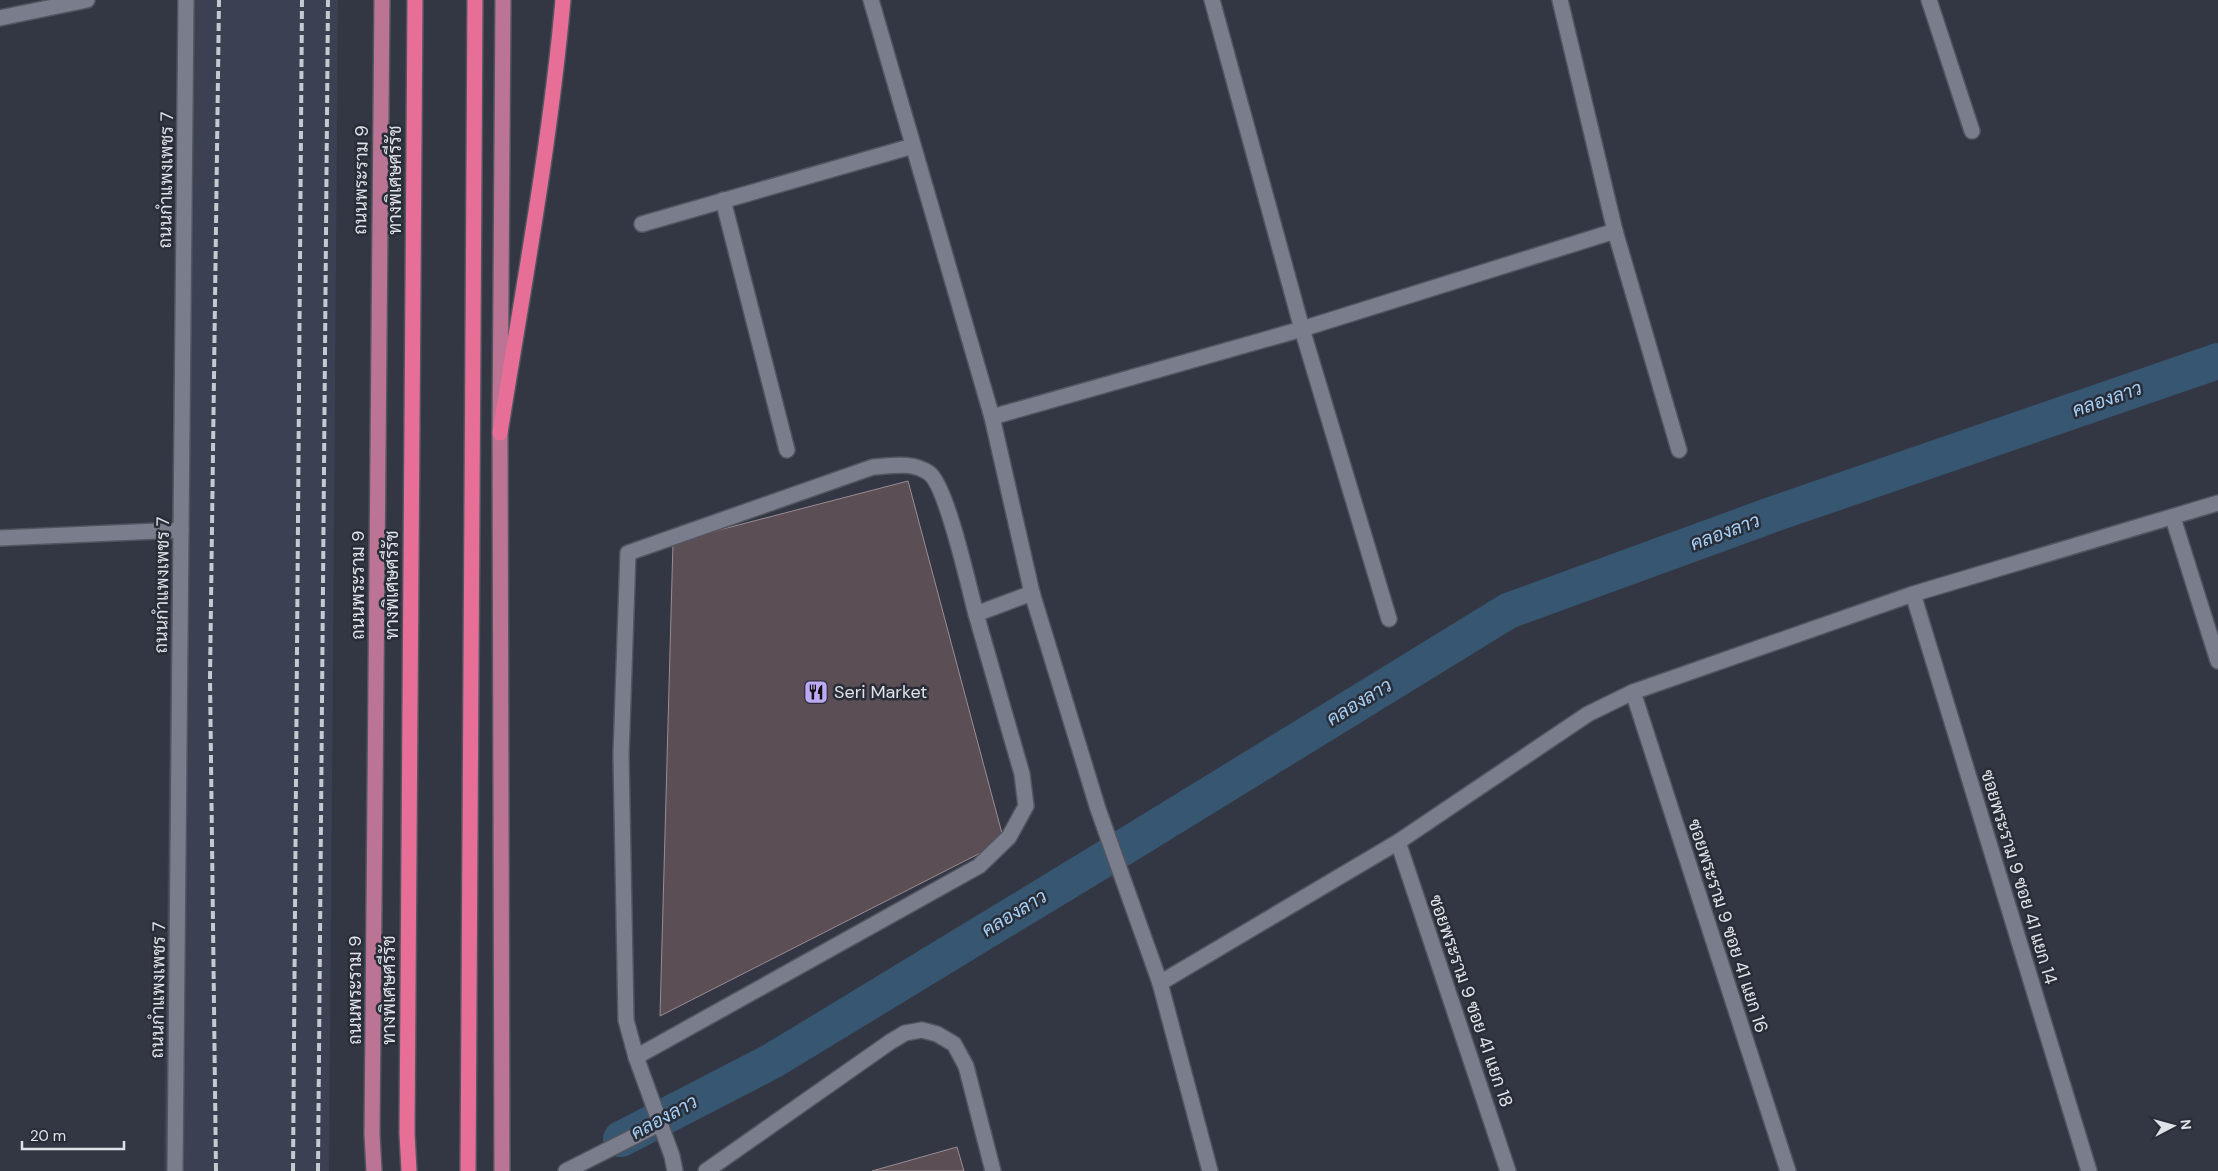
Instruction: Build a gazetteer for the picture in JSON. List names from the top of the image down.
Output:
{
  "streets": {
    "highway": ["ทางพิเศษศรีรัช"],
    "main road": ["ถนนพระราม 9"],
    "street": [
      "ถนนกำแพงเพชร 7",
      "ซอยพระราม 9 ซอย 41 แยก 14",
      "ซอยพระราม 9 ซอย 41 แยก 16",
      "ซอยพระราม 9 ซอย 41 แยก 18"
    ]
  },
  "water": ["คลองลาว"],
  "places": {
    "restaurant": ["Seri Market"]
  },
  "scale_bar": "20 m",
  "north": "right"
}
